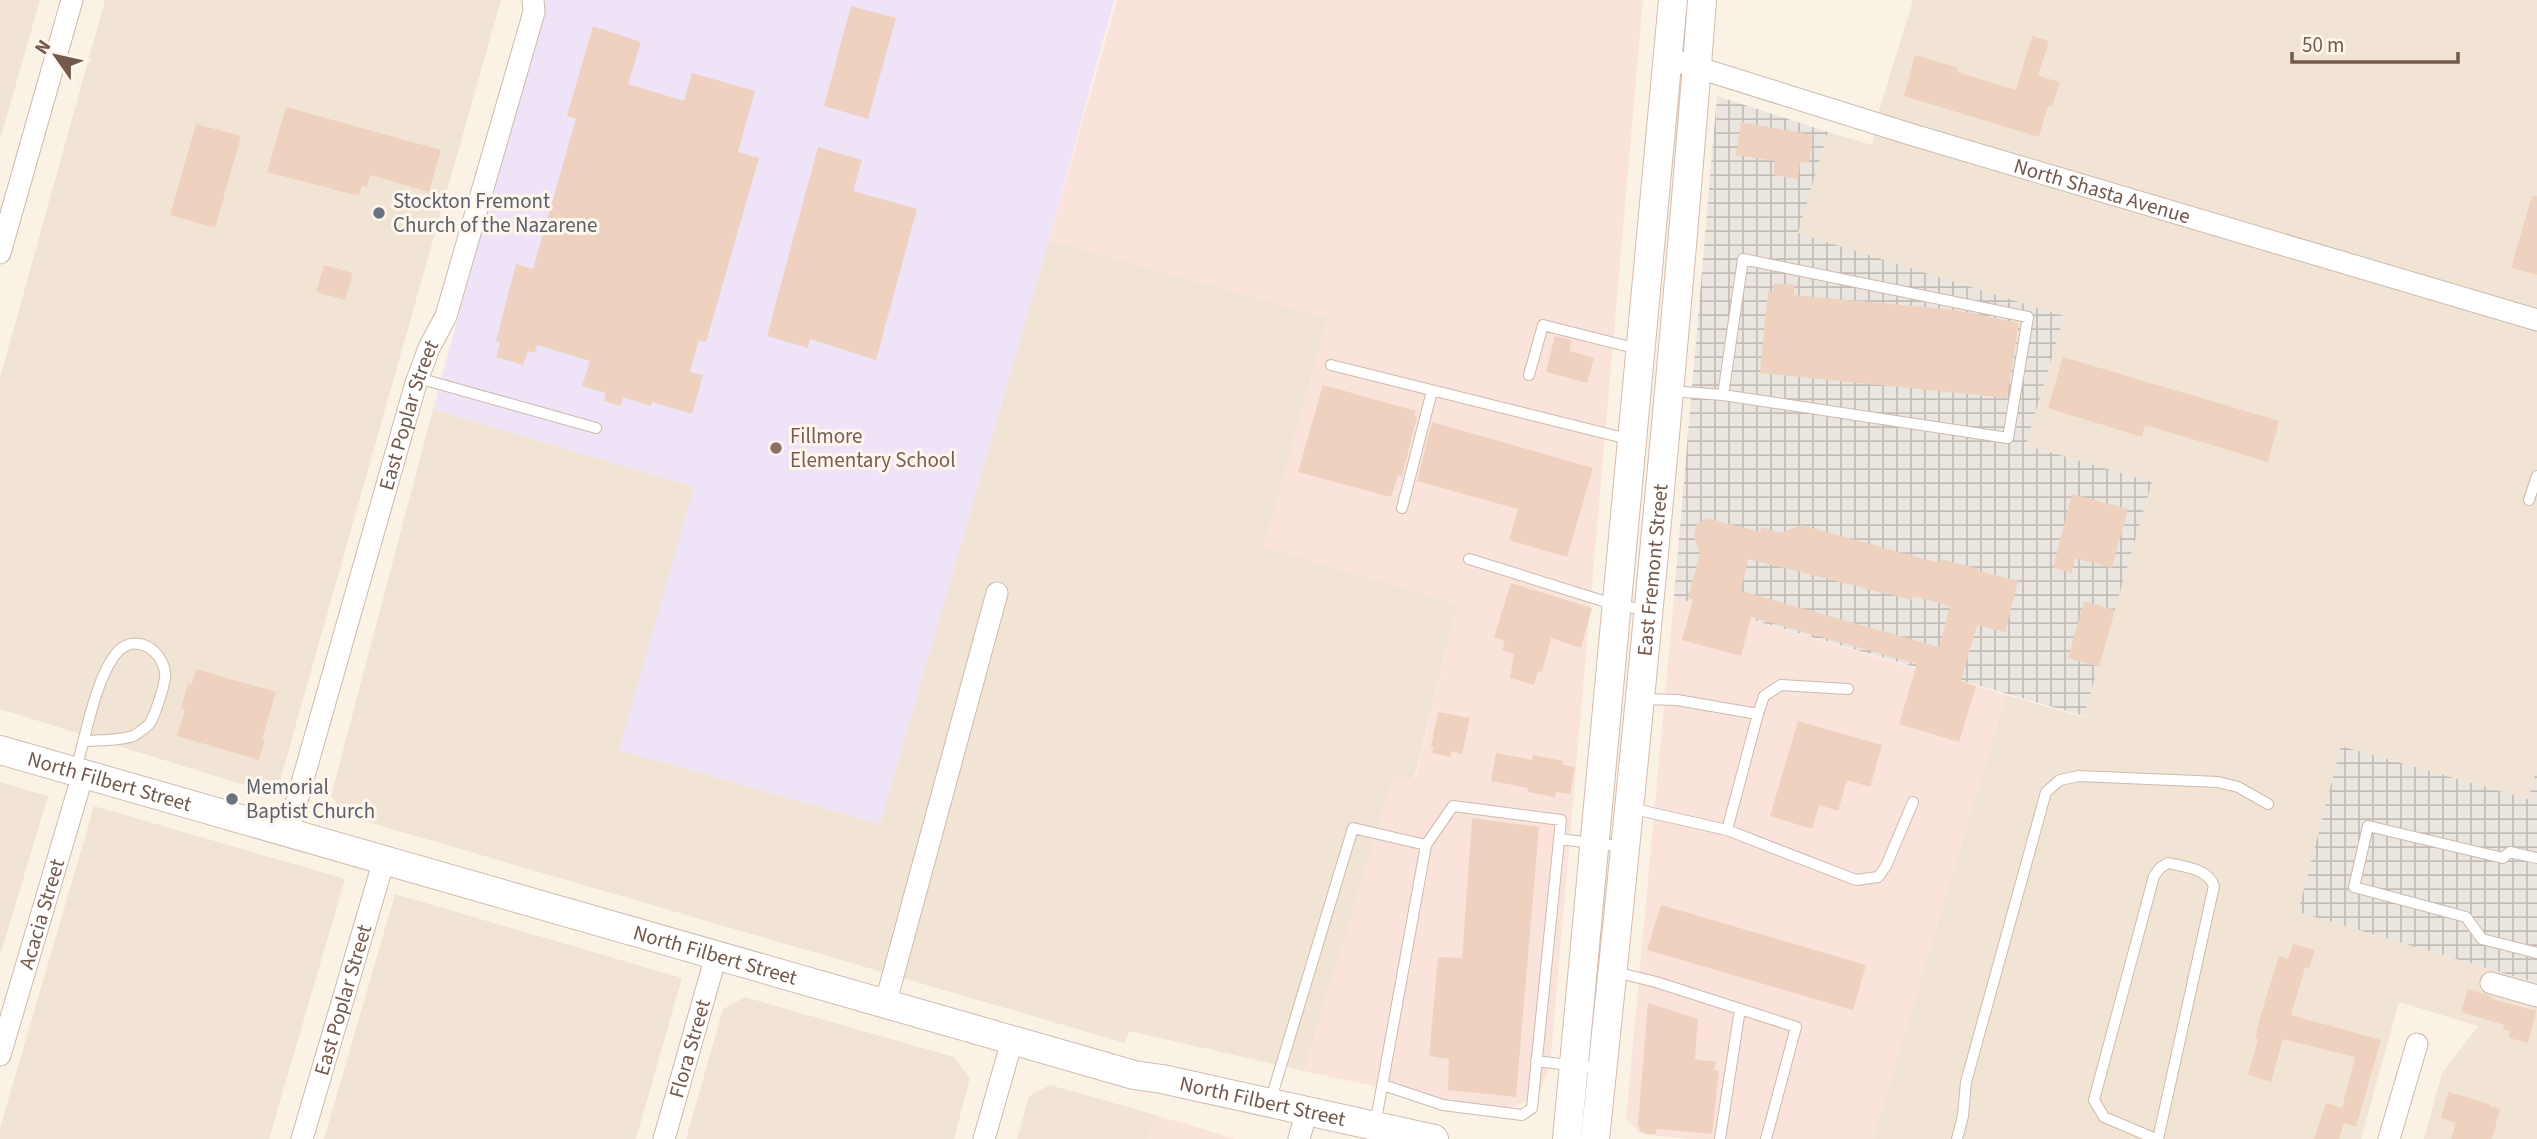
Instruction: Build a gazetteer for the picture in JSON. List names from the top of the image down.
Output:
{
  "streets": {
    "main road": ["East Fremont Street", "North Filbert Street"],
    "street": [
      "North Shasta Avenue",
      "East Poplar Street",
      "Acacia Street",
      "Flora Street"
    ]
  },
  "crossings": [
    ["North Shasta Avenue", "East Fremont Street"],
    ["East Poplar Street", "North Filbert Street"],
    ["North Filbert Street", "Acacia Street"],
    ["North Filbert Street", "Flora Street"]
  ],
  "places": ["Stockton Fremont Church of the Nazarene", "Fillmore Elementary School", "Memorial Baptist Church"],
  "scale_bar": "50 m",
  "north": "top left"
}
